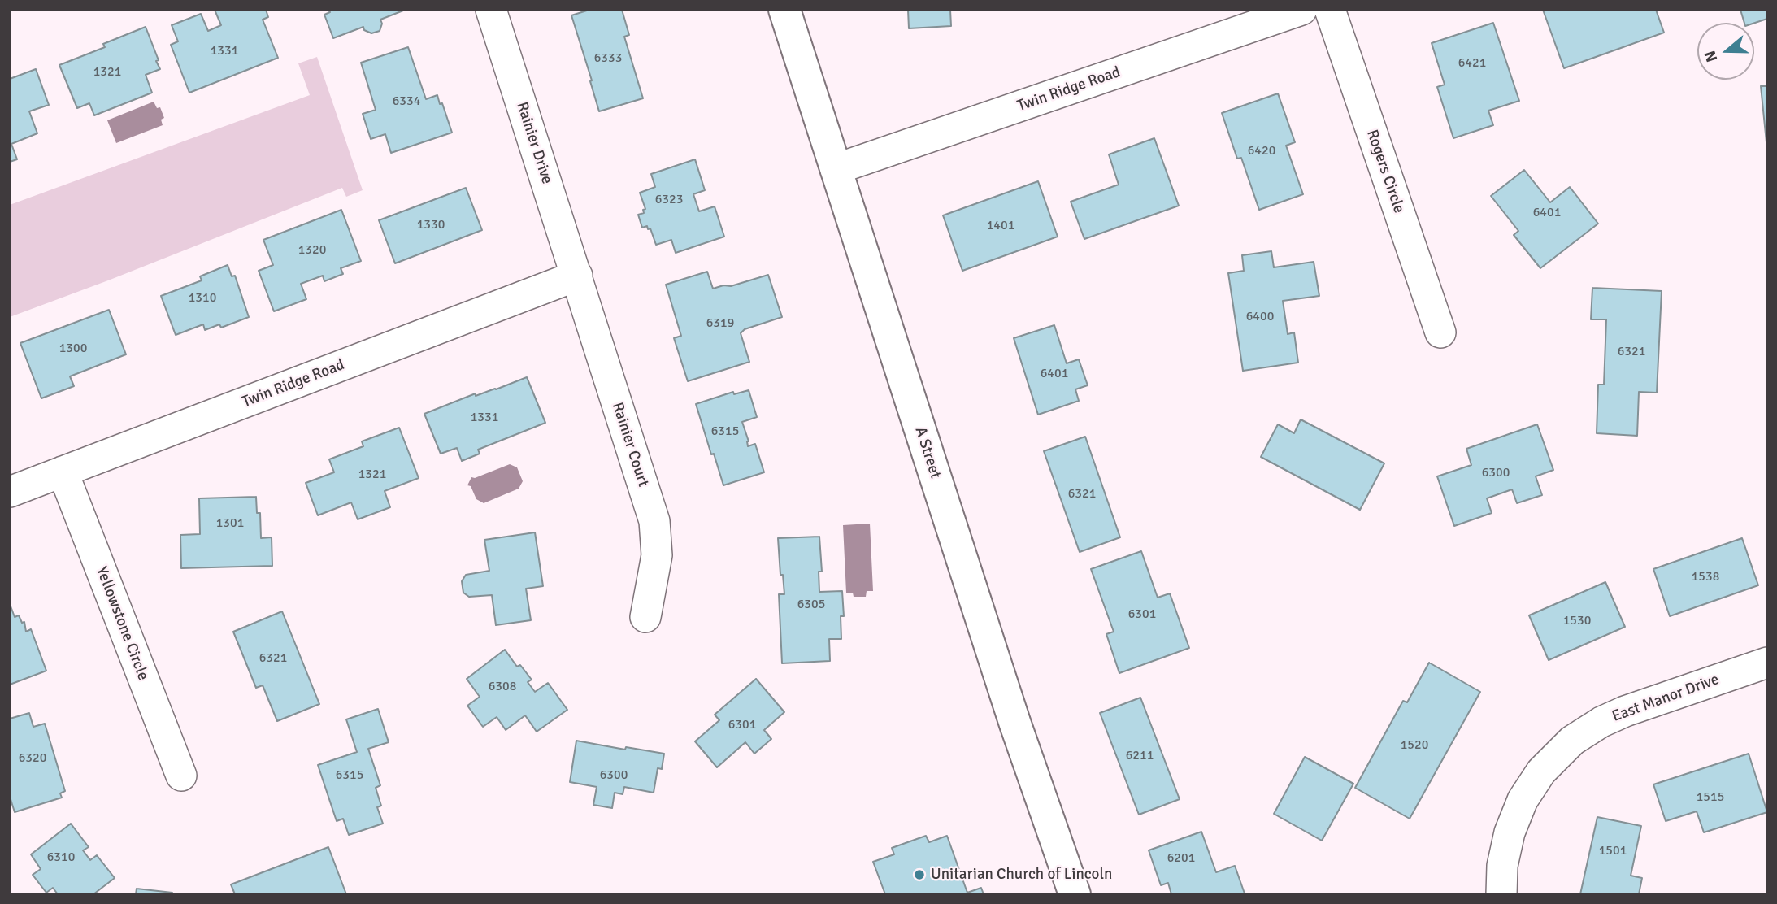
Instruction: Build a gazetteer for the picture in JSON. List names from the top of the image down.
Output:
{
  "streets": {
    "main road": ["A Street"],
    "street": [
      "Twin Ridge Road",
      "Rainier Drive",
      "Rogers Circle",
      "Rainier Court",
      "Yellowstone Circle",
      "East Manor Drive"
    ]
  },
  "crossings": [
    ["Twin Ridge Road", "Rainier Drive"],
    ["Twin Ridge Road", "Rainier Court"],
    ["Twin Ridge Road", "A Street"],
    ["Twin Ridge Road", "Yellowstone Circle"],
    ["Rainier Drive", "Rainier Court"]
  ],
  "places": ["Unitarian Church of Lincoln"],
  "house_numbers": [
    "1331",
    "6333",
    "6421",
    "1321",
    "6334",
    "6420",
    "6323",
    "6401",
    "1330",
    "1401",
    "1320",
    "1310",
    "6400",
    "6319",
    "1300",
    "6321",
    "6401",
    "1331",
    "6315",
    "6300",
    "1321",
    "6321",
    "1301",
    "1538",
    "6305",
    "6301",
    "1530",
    "6321",
    "6308",
    "6301",
    "1520",
    "6211",
    "6320",
    "6315",
    "6300",
    "1515",
    "1501",
    "6310",
    "6201"
  ],
  "north": "left"
}
